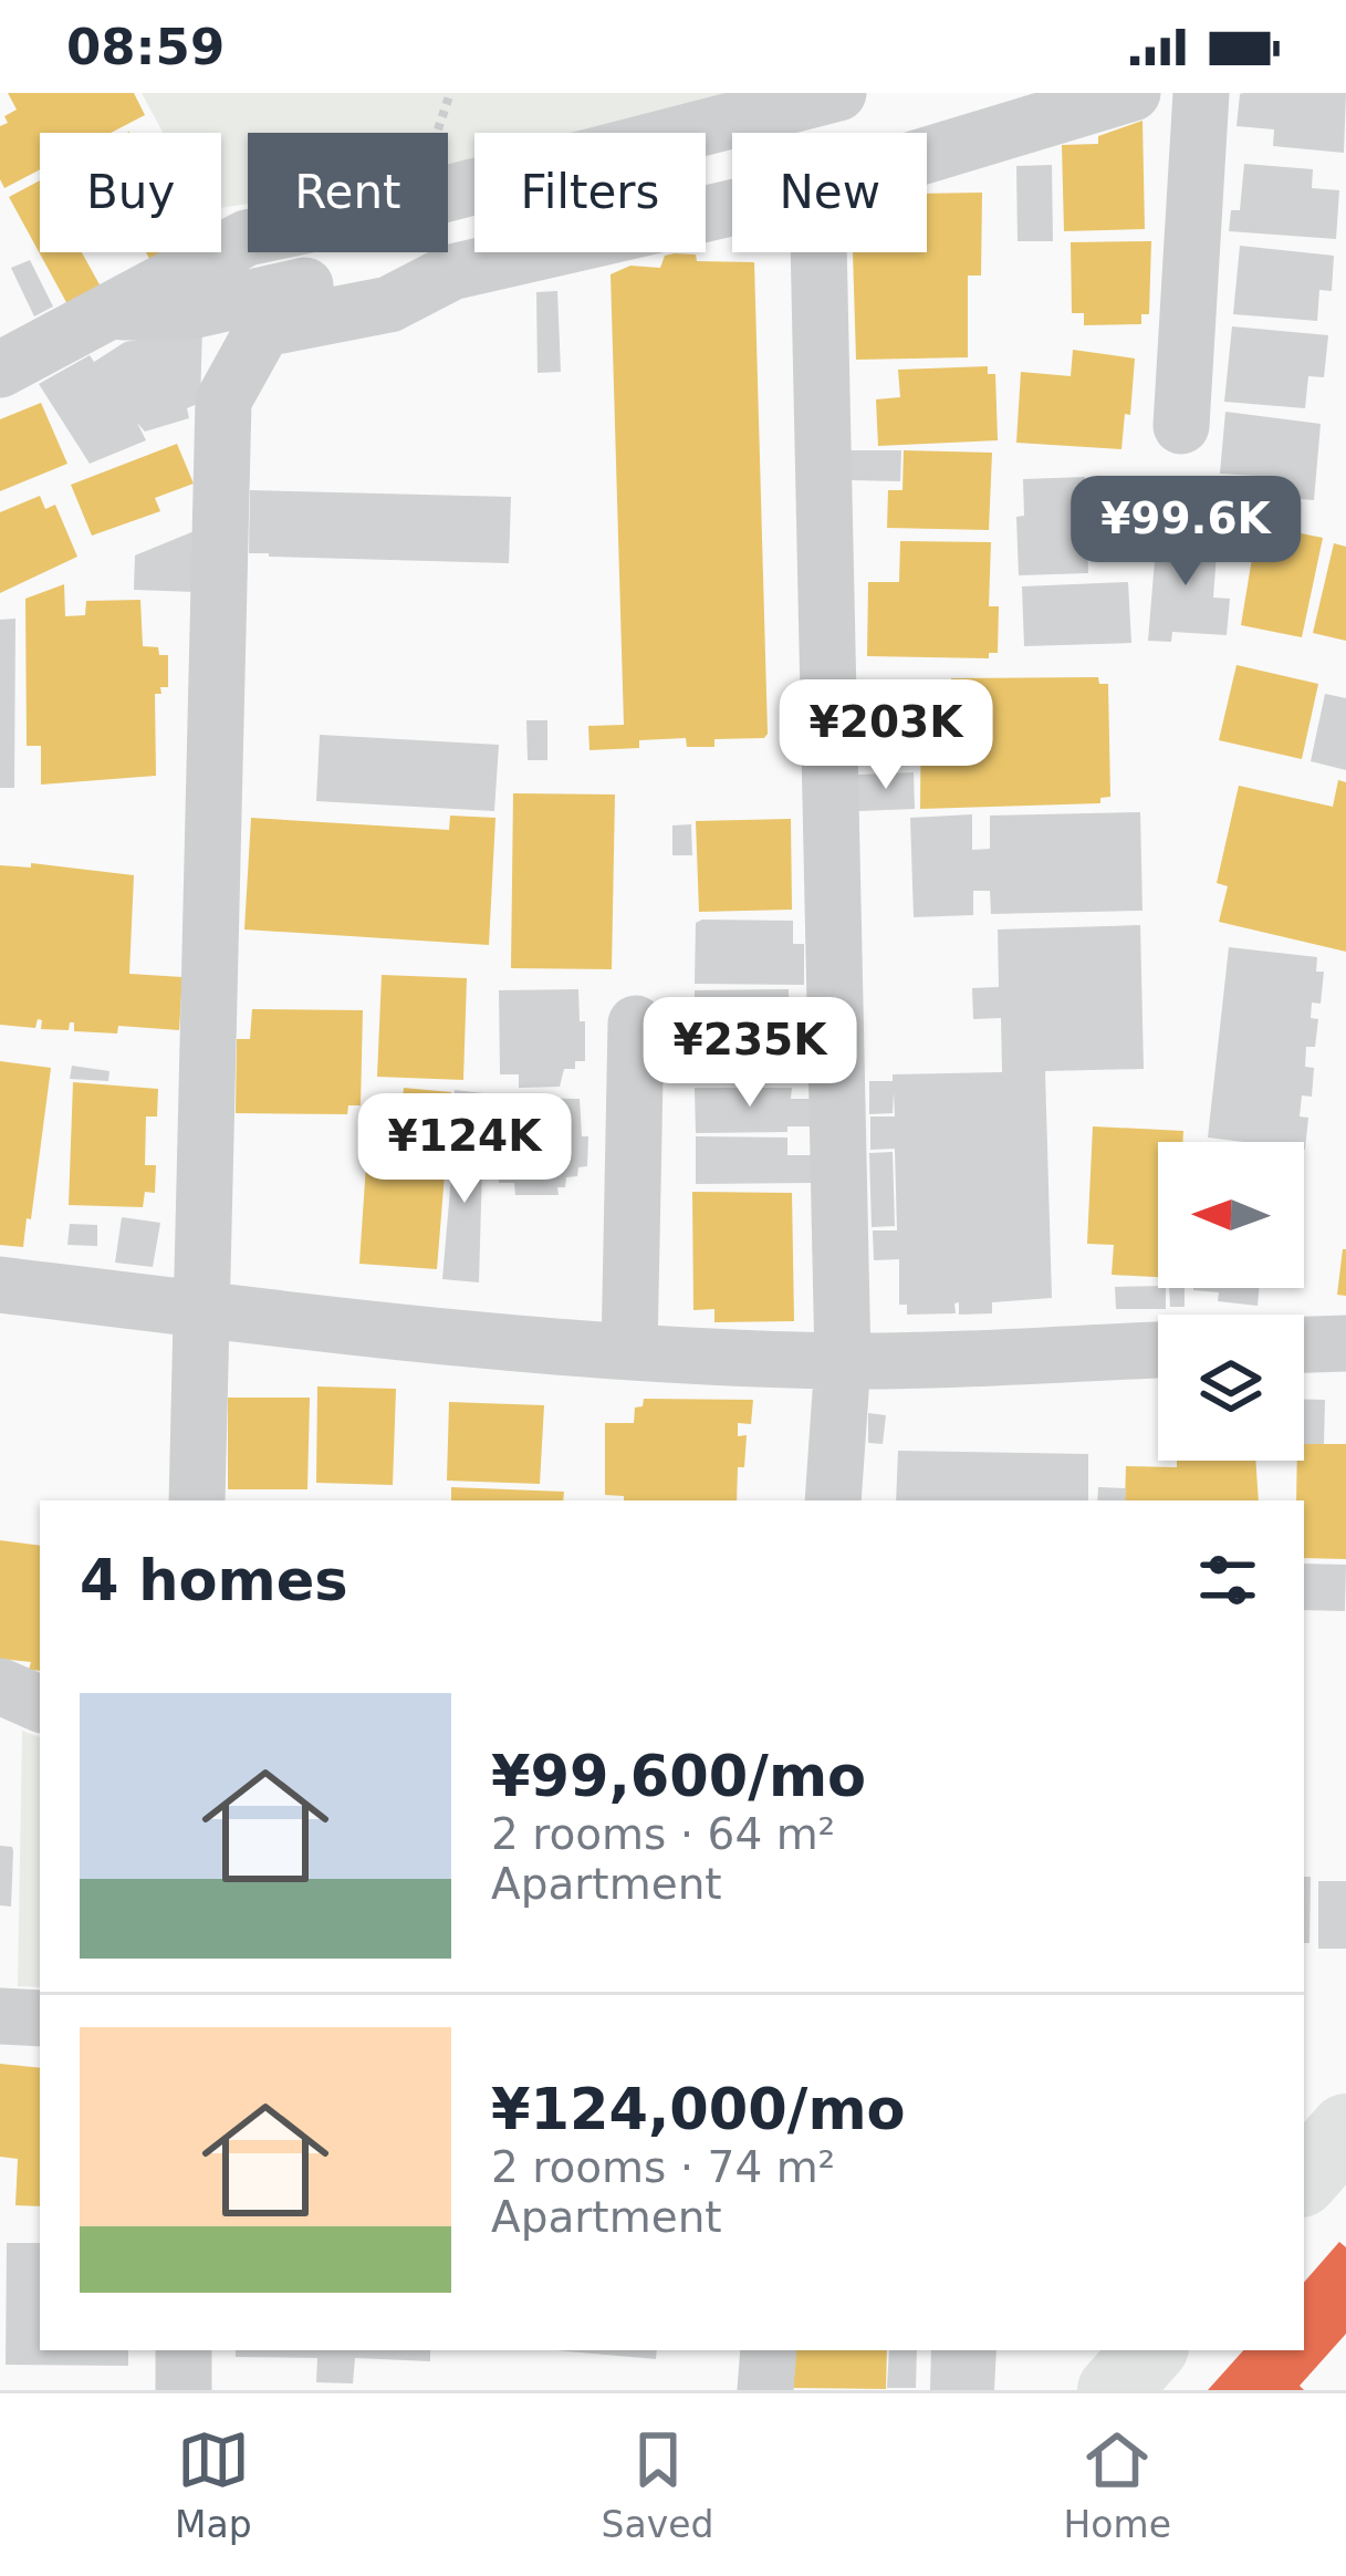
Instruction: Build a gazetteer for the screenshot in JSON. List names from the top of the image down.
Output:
{
  "north": "left",
  "page": {
    "status": "08:59",
    "chip": [
      "Buy",
      "Rent",
      "Filters",
      "New"
    ],
    "price": [
      "¥99.6K",
      "¥203K",
      "¥235K",
      "¥124K"
    ],
    "heading": "4 homes",
    "list": [
      {
        "name": "¥99,600/mo",
        "note": "2 rooms · 64 m² · Apartment"
      },
      {
        "name": "¥124,000/mo",
        "note": "2 rooms · 74 m² · Apartment"
      }
    ],
    "tabs": ["Map", "Saved", "Home"]
  }
}
